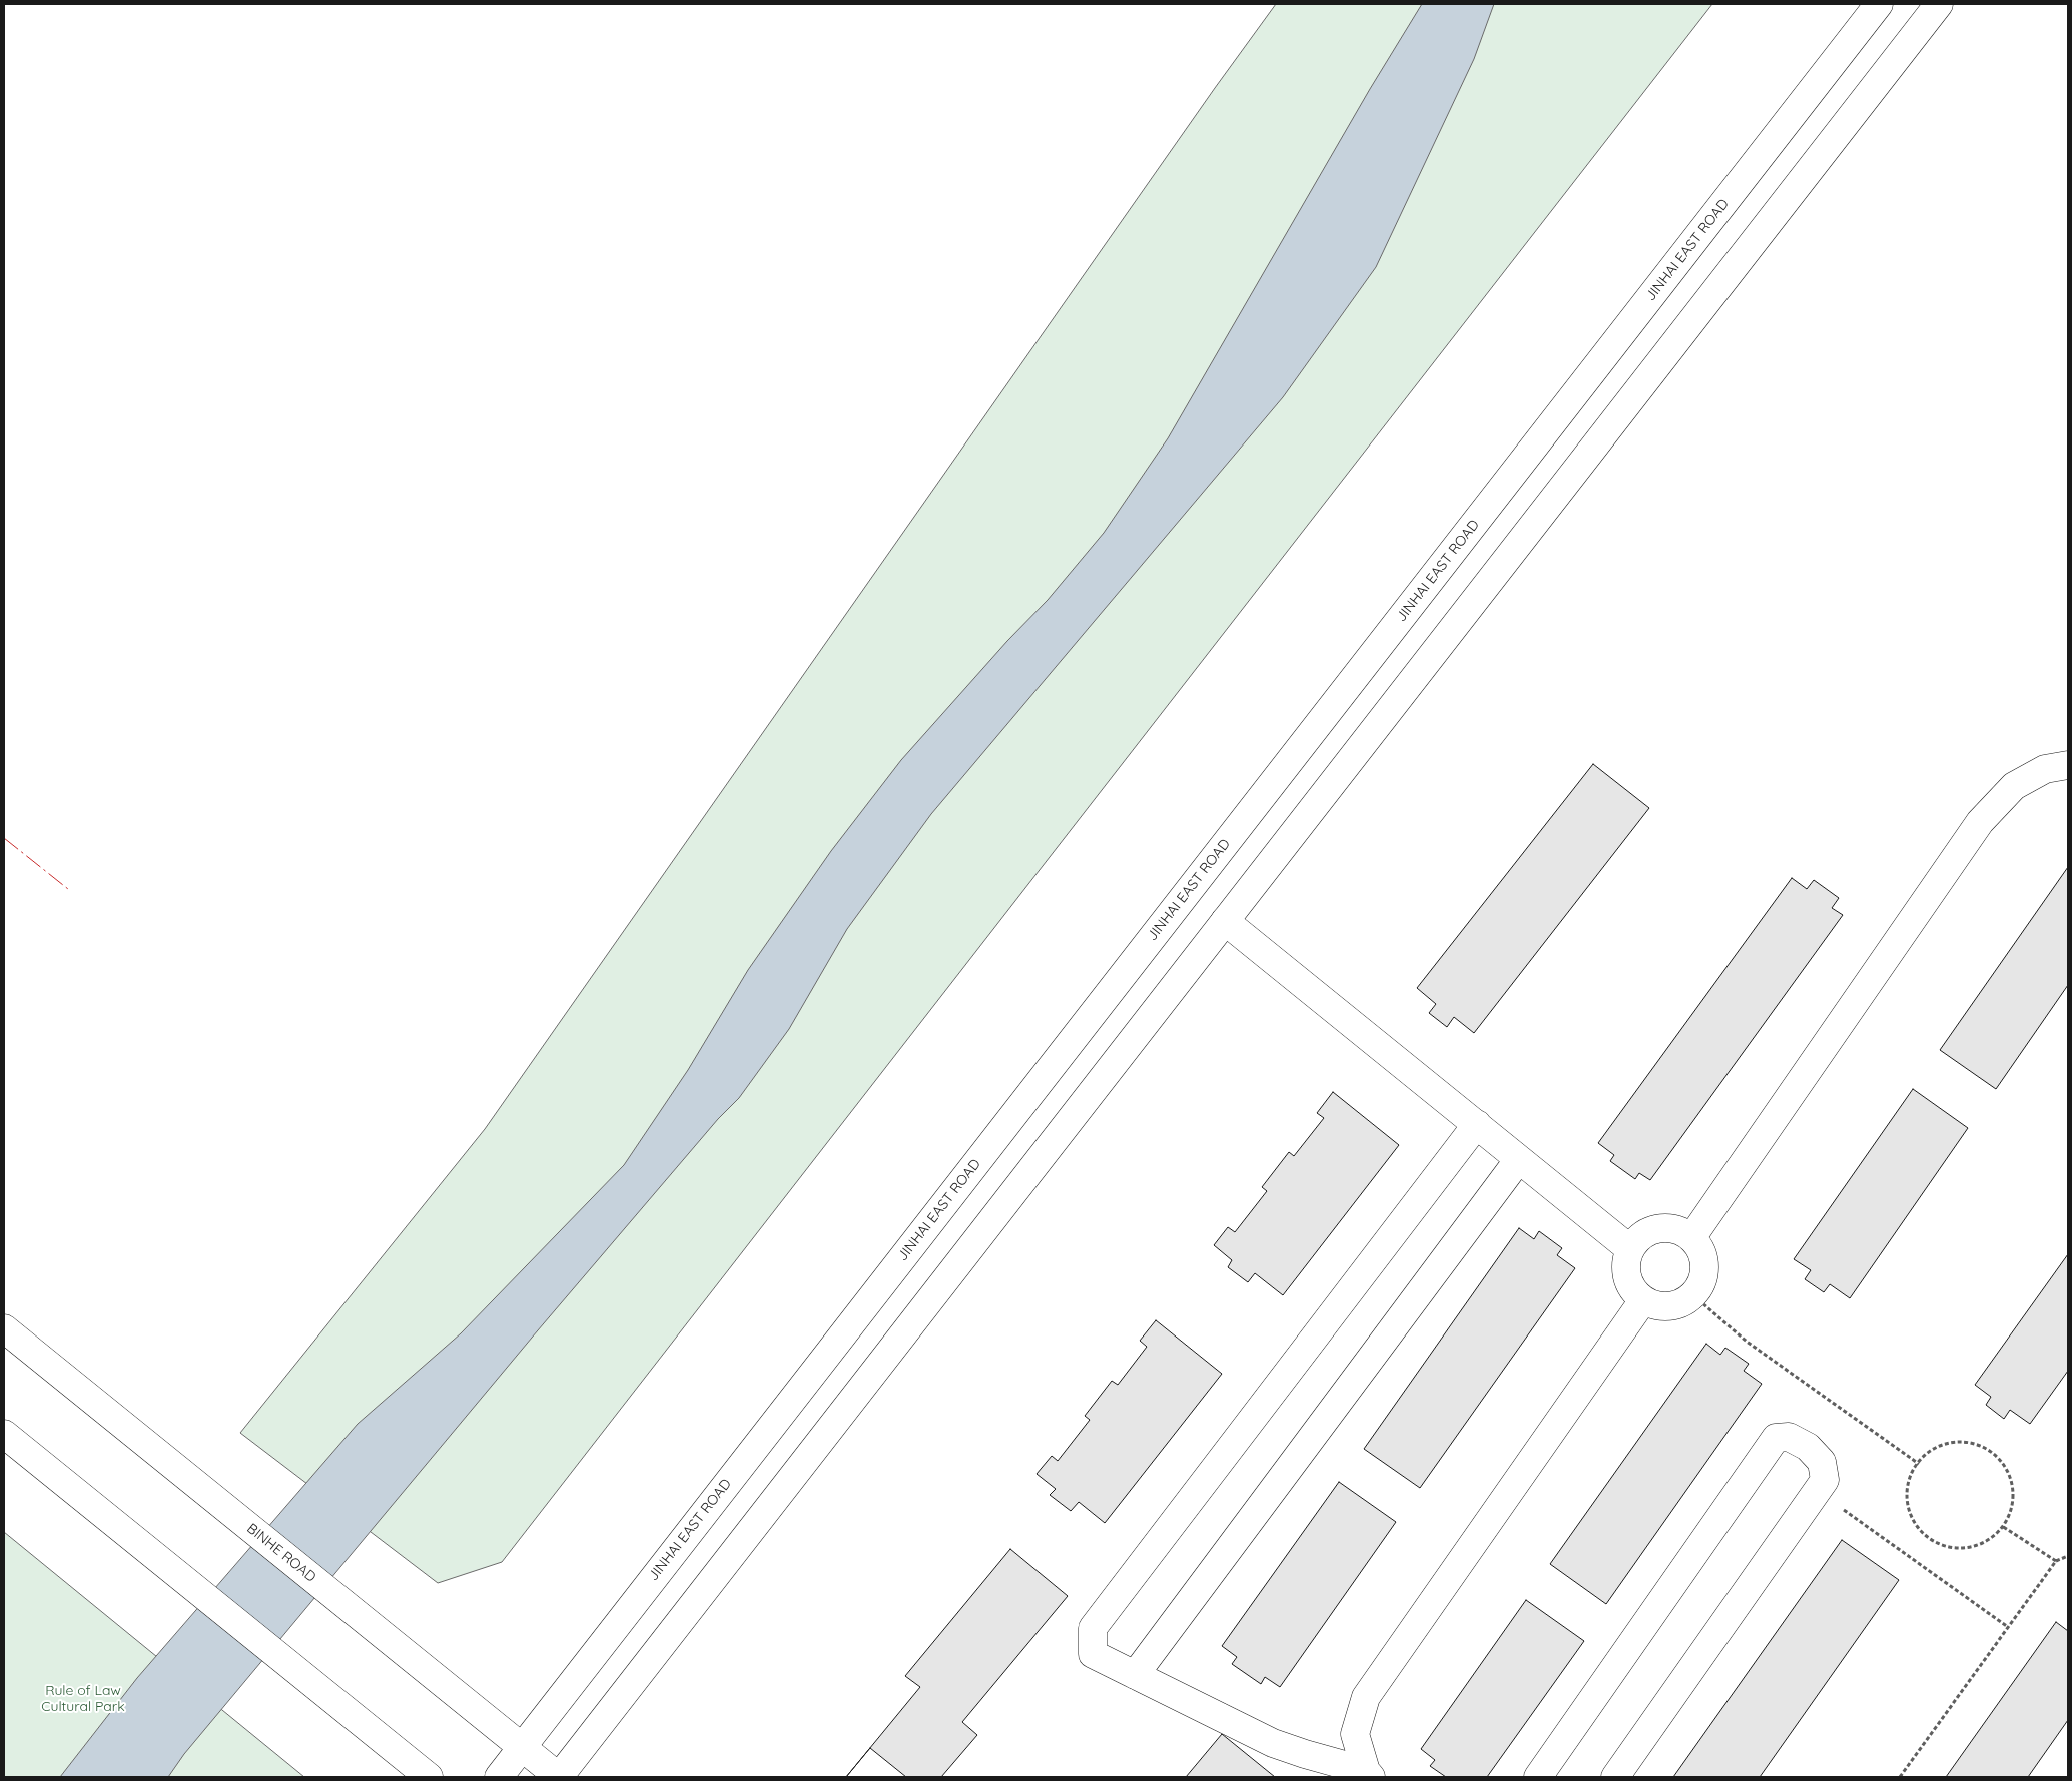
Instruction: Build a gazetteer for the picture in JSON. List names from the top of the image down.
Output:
{
  "streets": {
    "main road": ["JINHAI EAST ROAD", "BINHE ROAD"]
  },
  "crossings": [
    ["JINHAI EAST ROAD", "BINHE ROAD"]
  ],
  "parks": ["Rule of Law Cultural Park"]
}
